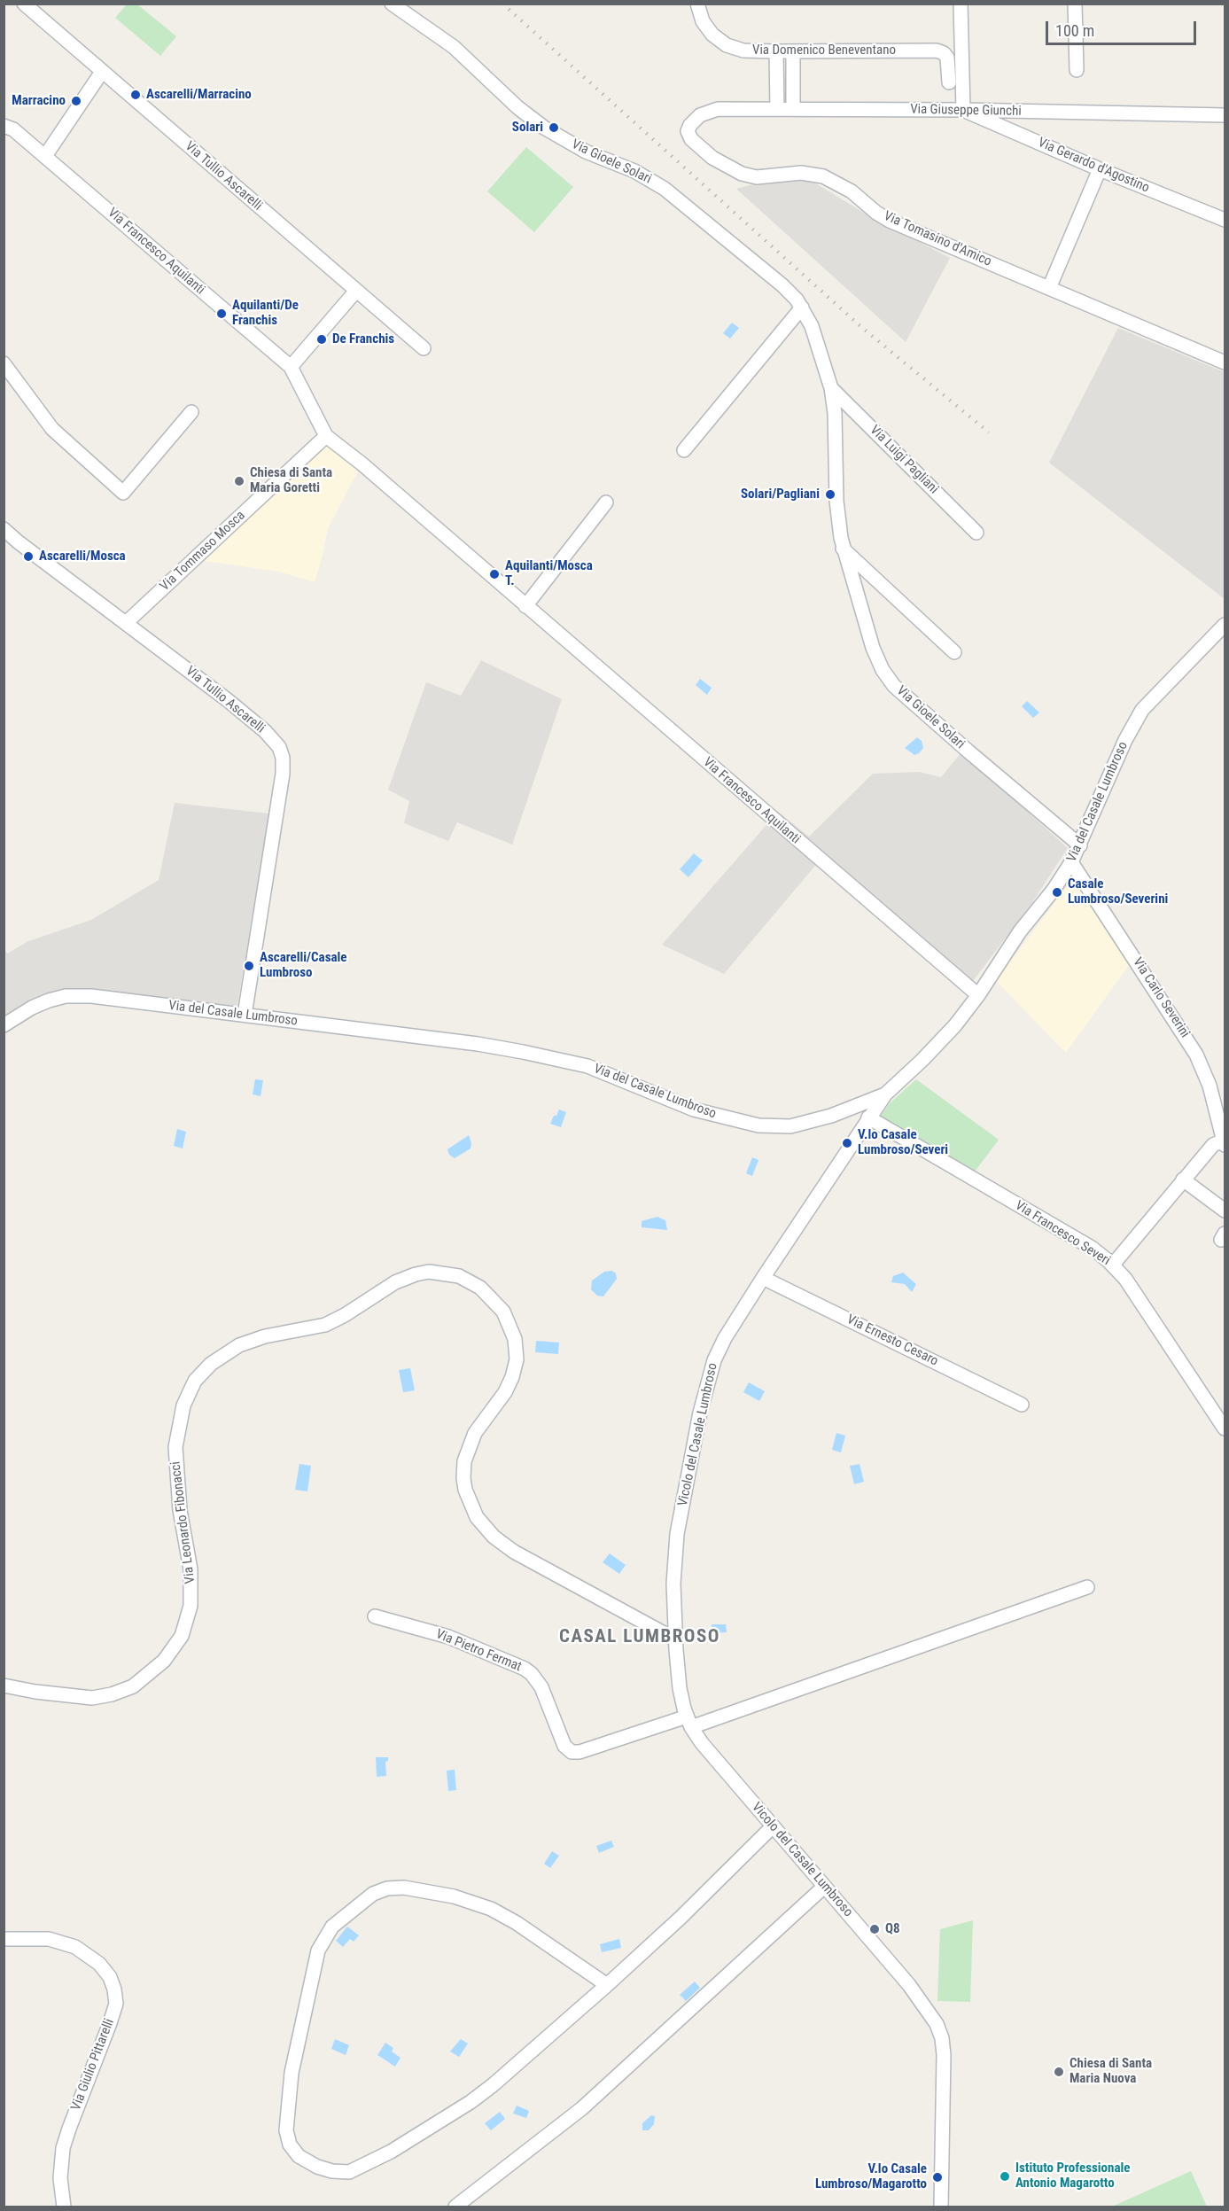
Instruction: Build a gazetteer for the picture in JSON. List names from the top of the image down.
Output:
{
  "streets": {
    "street": [
      "Via Domenico Beneventano",
      "Via Giuseppe Giunchi",
      "Via Gioele Solari",
      "Via Gerardo d'Agostino",
      "Via Tullio Ascarelli",
      "Via Tomasino d'Amico",
      "Via Francesco Aquilanti",
      "Via Luigi Pagliani",
      "Via Tommaso Mosca",
      "Via del Casale Lumbroso",
      "Via Carlo Severini",
      "Via Francesco Severi",
      "Via Ernesto Cesaro",
      "Vicolo del Casale Lumbroso",
      "Via Leonardo Fibonacci",
      "Via Pietro Fermat",
      "Via Giulio Pittarelli"
    ]
  },
  "crossings": [
    ["Via Giuseppe Giunchi", "Via Gerardo d'Agostino"],
    ["Via Giuseppe Giunchi", "Via Tomasino d'Amico"],
    ["Via Gioele Solari", "Via Luigi Pagliani"],
    ["Via Gioele Solari", "Via del Casale Lumbroso"],
    ["Via Tullio Ascarelli", "Via Tommaso Mosca"],
    ["Via Tullio Ascarelli", "Via del Casale Lumbroso"],
    ["Via Francesco Aquilanti", "Via Tommaso Mosca"],
    ["Via Francesco Aquilanti", "Via del Casale Lumbroso"],
    ["Via del Casale Lumbroso", "Via Carlo Severini"],
    ["Via del Casale Lumbroso", "Vicolo del Casale Lumbroso"],
    ["Via Francesco Severi", "Vicolo del Casale Lumbroso"],
    ["Via Ernesto Cesaro", "Vicolo del Casale Lumbroso"],
    ["Vicolo del Casale Lumbroso", "Via Leonardo Fibonacci"],
    ["Vicolo del Casale Lumbroso", "Via Pietro Fermat"]
  ],
  "districts": ["CASAL LUMBROSO"],
  "places": [
    "Ascarelli/Marracino",
    "Marracino",
    "Solari",
    "Aquilanti/De Franchis",
    "De Franchis",
    "Chiesa di Santa Maria Goretti",
    "Solari/Pagliani",
    "Ascarelli/Mosca",
    "Aquilanti/Mosca T.",
    "Casale Lumbroso/Severini",
    "Ascarelli/Casale Lumbroso",
    "V.lo Casale Lumbroso/Severi",
    "Q8",
    "Chiesa di Santa Maria Nuova",
    "Istituto Professionale Antonio Magarotto",
    "V.lo Casale Lumbroso/Magarotto"
  ],
  "scale_bar": "100 m"
}
